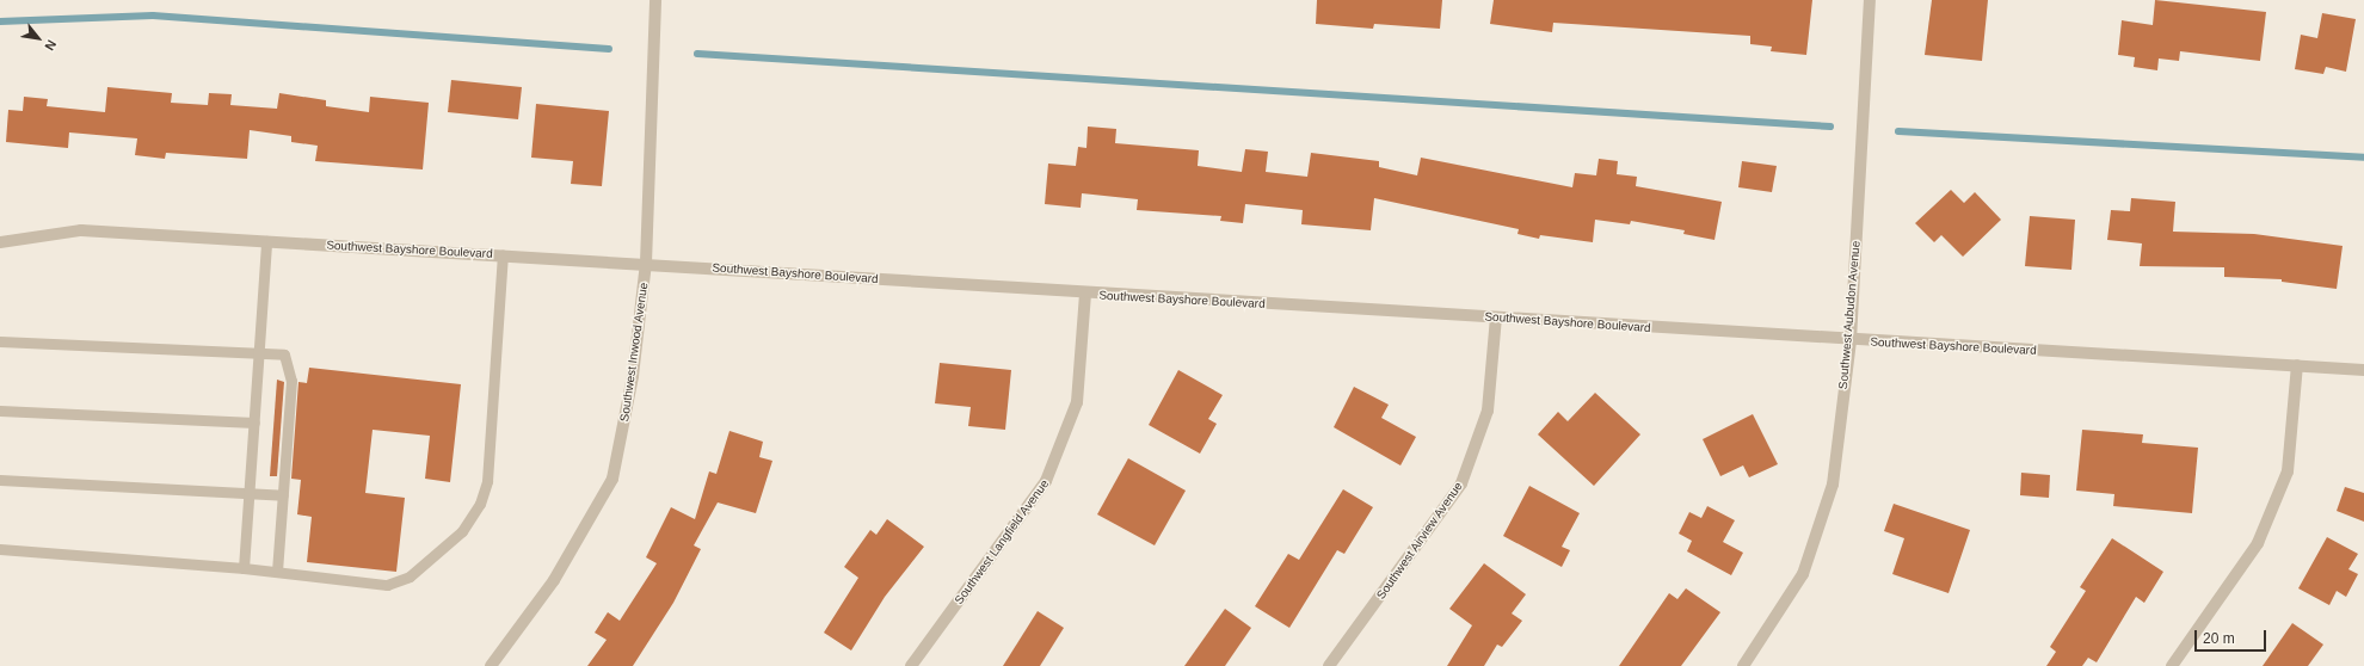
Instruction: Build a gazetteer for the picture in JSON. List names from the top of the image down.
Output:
{
  "streets": {
    "street": [
      "Southwest Bayshore Boulevard",
      "Southwest Aubudon Avenue",
      "Southwest Inwood Avenue",
      "Southwest Airview Avenue",
      "Southwest Langfield Avenue"
    ]
  },
  "crossings": [
    ["Southwest Bayshore Boulevard", "Southwest Aubudon Avenue"],
    ["Southwest Bayshore Boulevard", "Southwest Inwood Avenue"],
    ["Southwest Bayshore Boulevard", "Southwest Airview Avenue"],
    ["Southwest Bayshore Boulevard", "Southwest Langfield Avenue"]
  ],
  "scale_bar": "20 m",
  "north": "bottom right"
}
